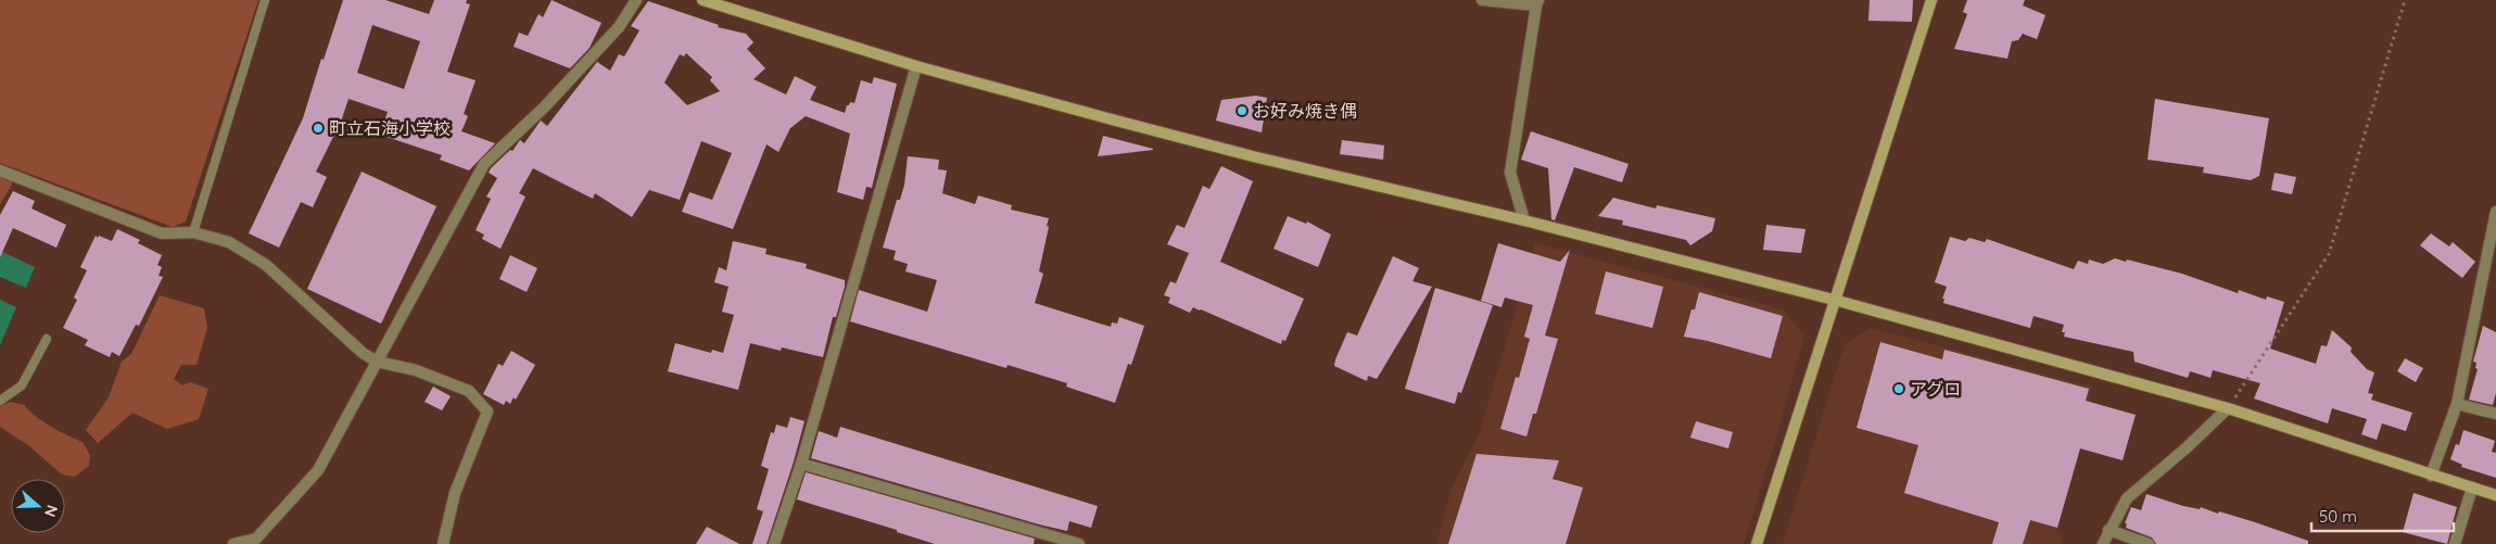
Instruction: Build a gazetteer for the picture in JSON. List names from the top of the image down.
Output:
{
  "places": ["お好み焼き偶", "町立石海小学校", "アグロ"],
  "scale_bar": "50 m",
  "north": "right"
}
